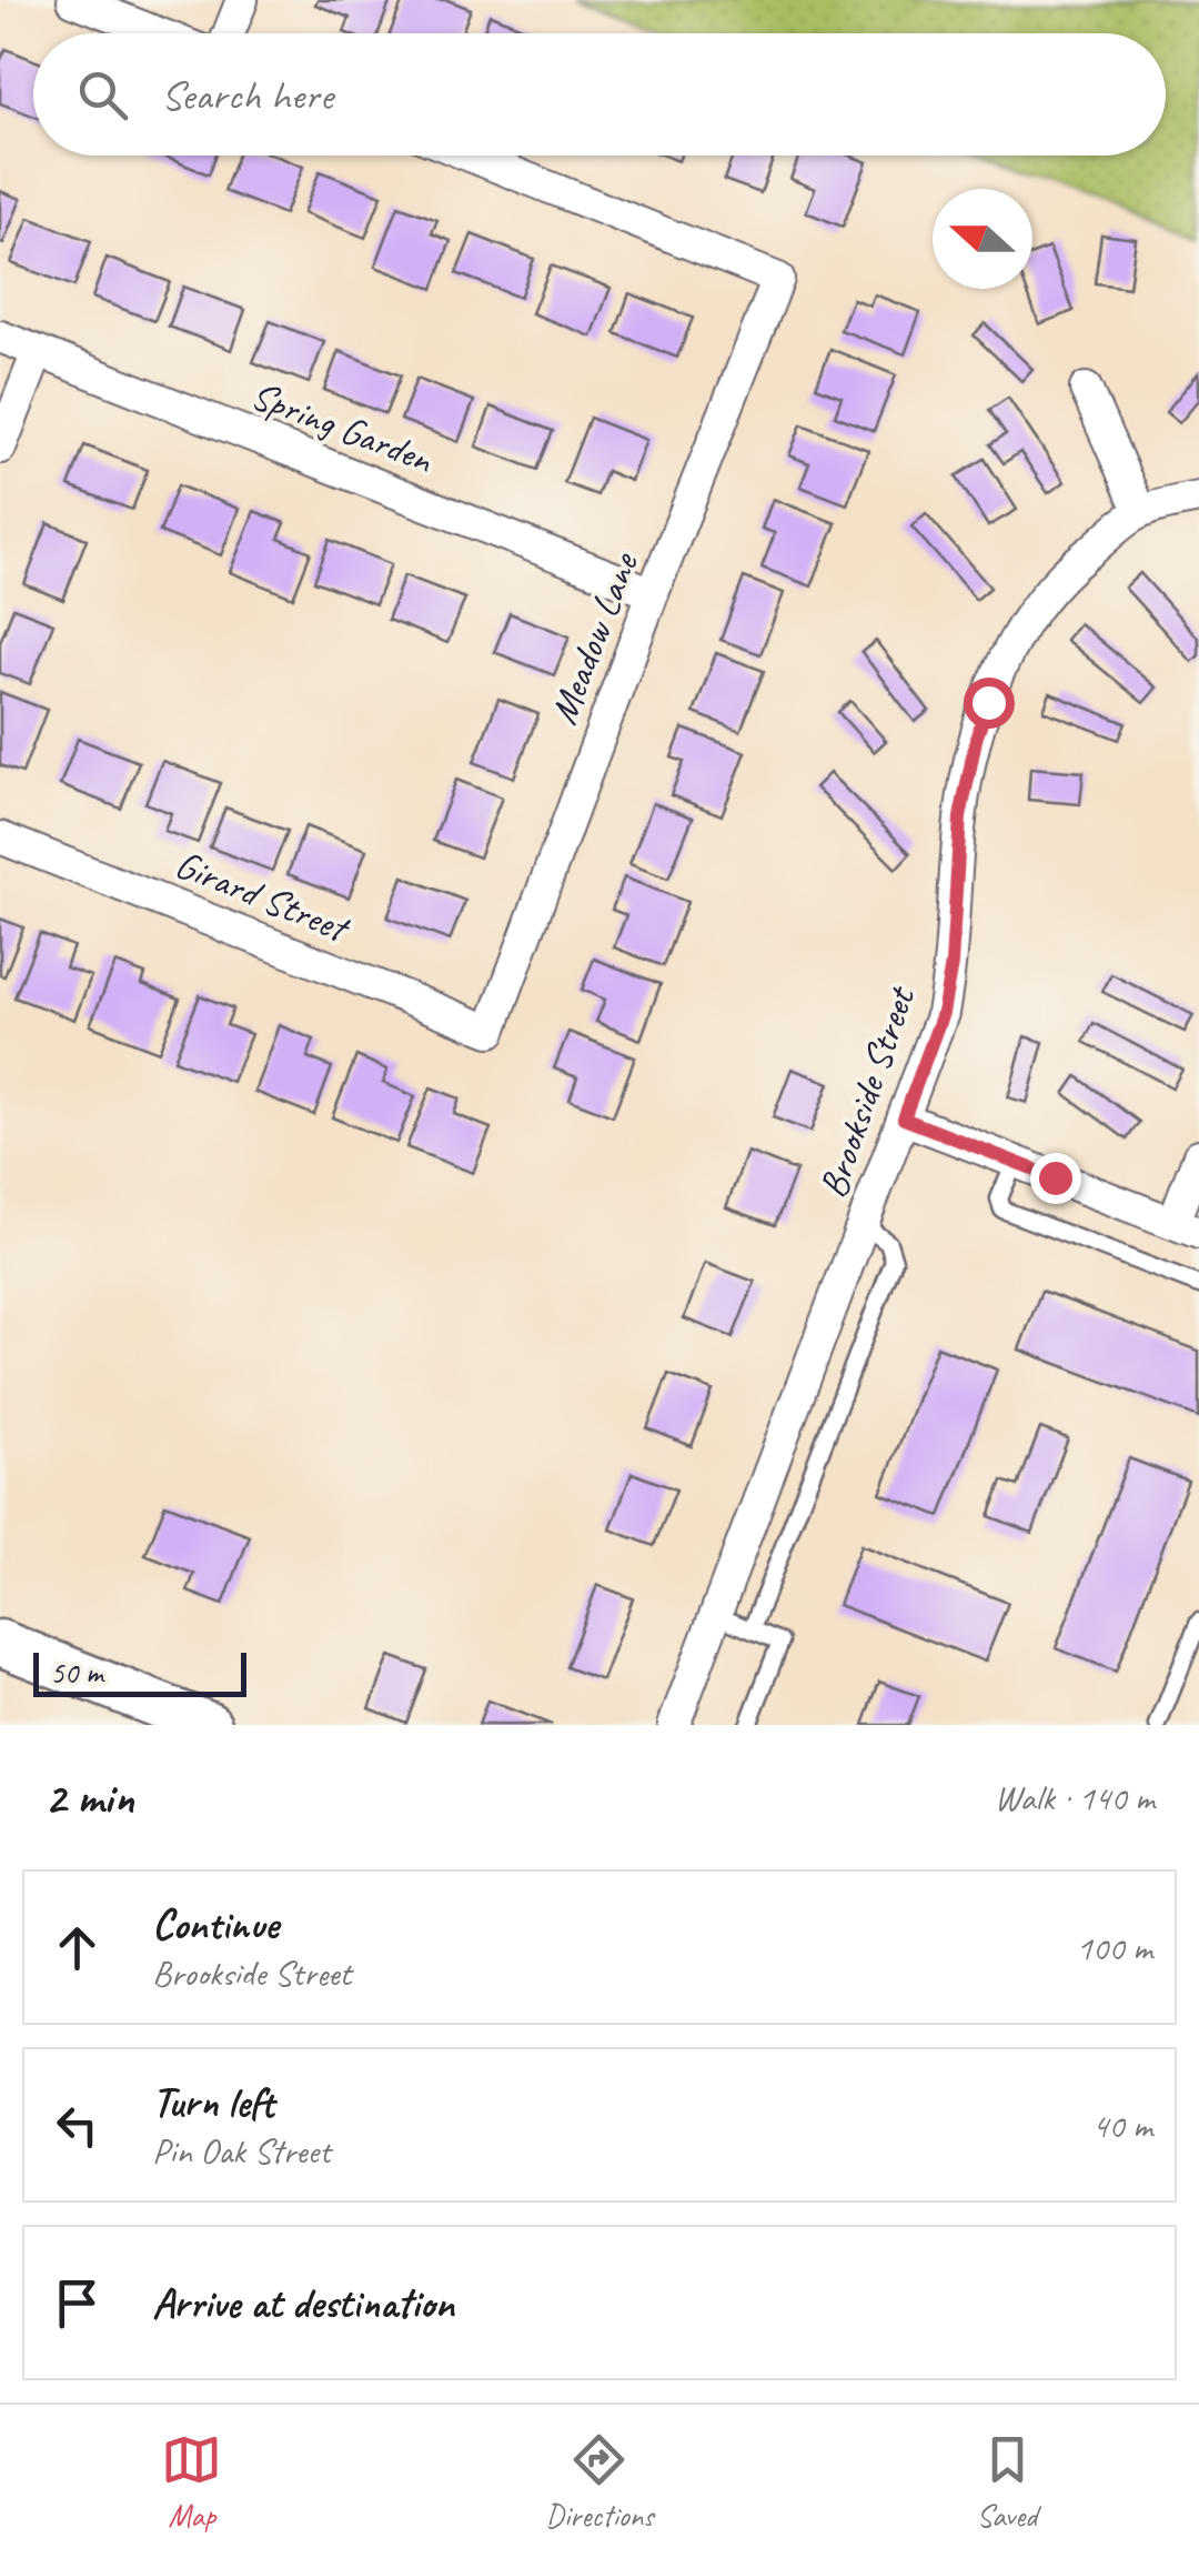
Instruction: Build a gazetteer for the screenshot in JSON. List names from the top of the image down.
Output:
{
  "streets": {
    "street": [
      "Spring Garden",
      "Meadow Lane",
      "Girard Street",
      "Brookside Street"
    ]
  },
  "crossings": [
    ["Spring Garden", "Meadow Lane"],
    ["Meadow Lane", "Girard Street"]
  ],
  "scale_bar": "50 m",
  "north": "left",
  "page": {
    "search": "Search here",
    "scale": "50 m",
    "heading": ["2 min", "Walk · 140 m"],
    "list": [
      ["Continue", "Brookside Street", "100 m"],
      ["Turn left", "Pin Oak Street", "40 m"],
      "Arrive at destination"
    ],
    "nav": ["Map", "Directions", "Saved"]
  }
}
